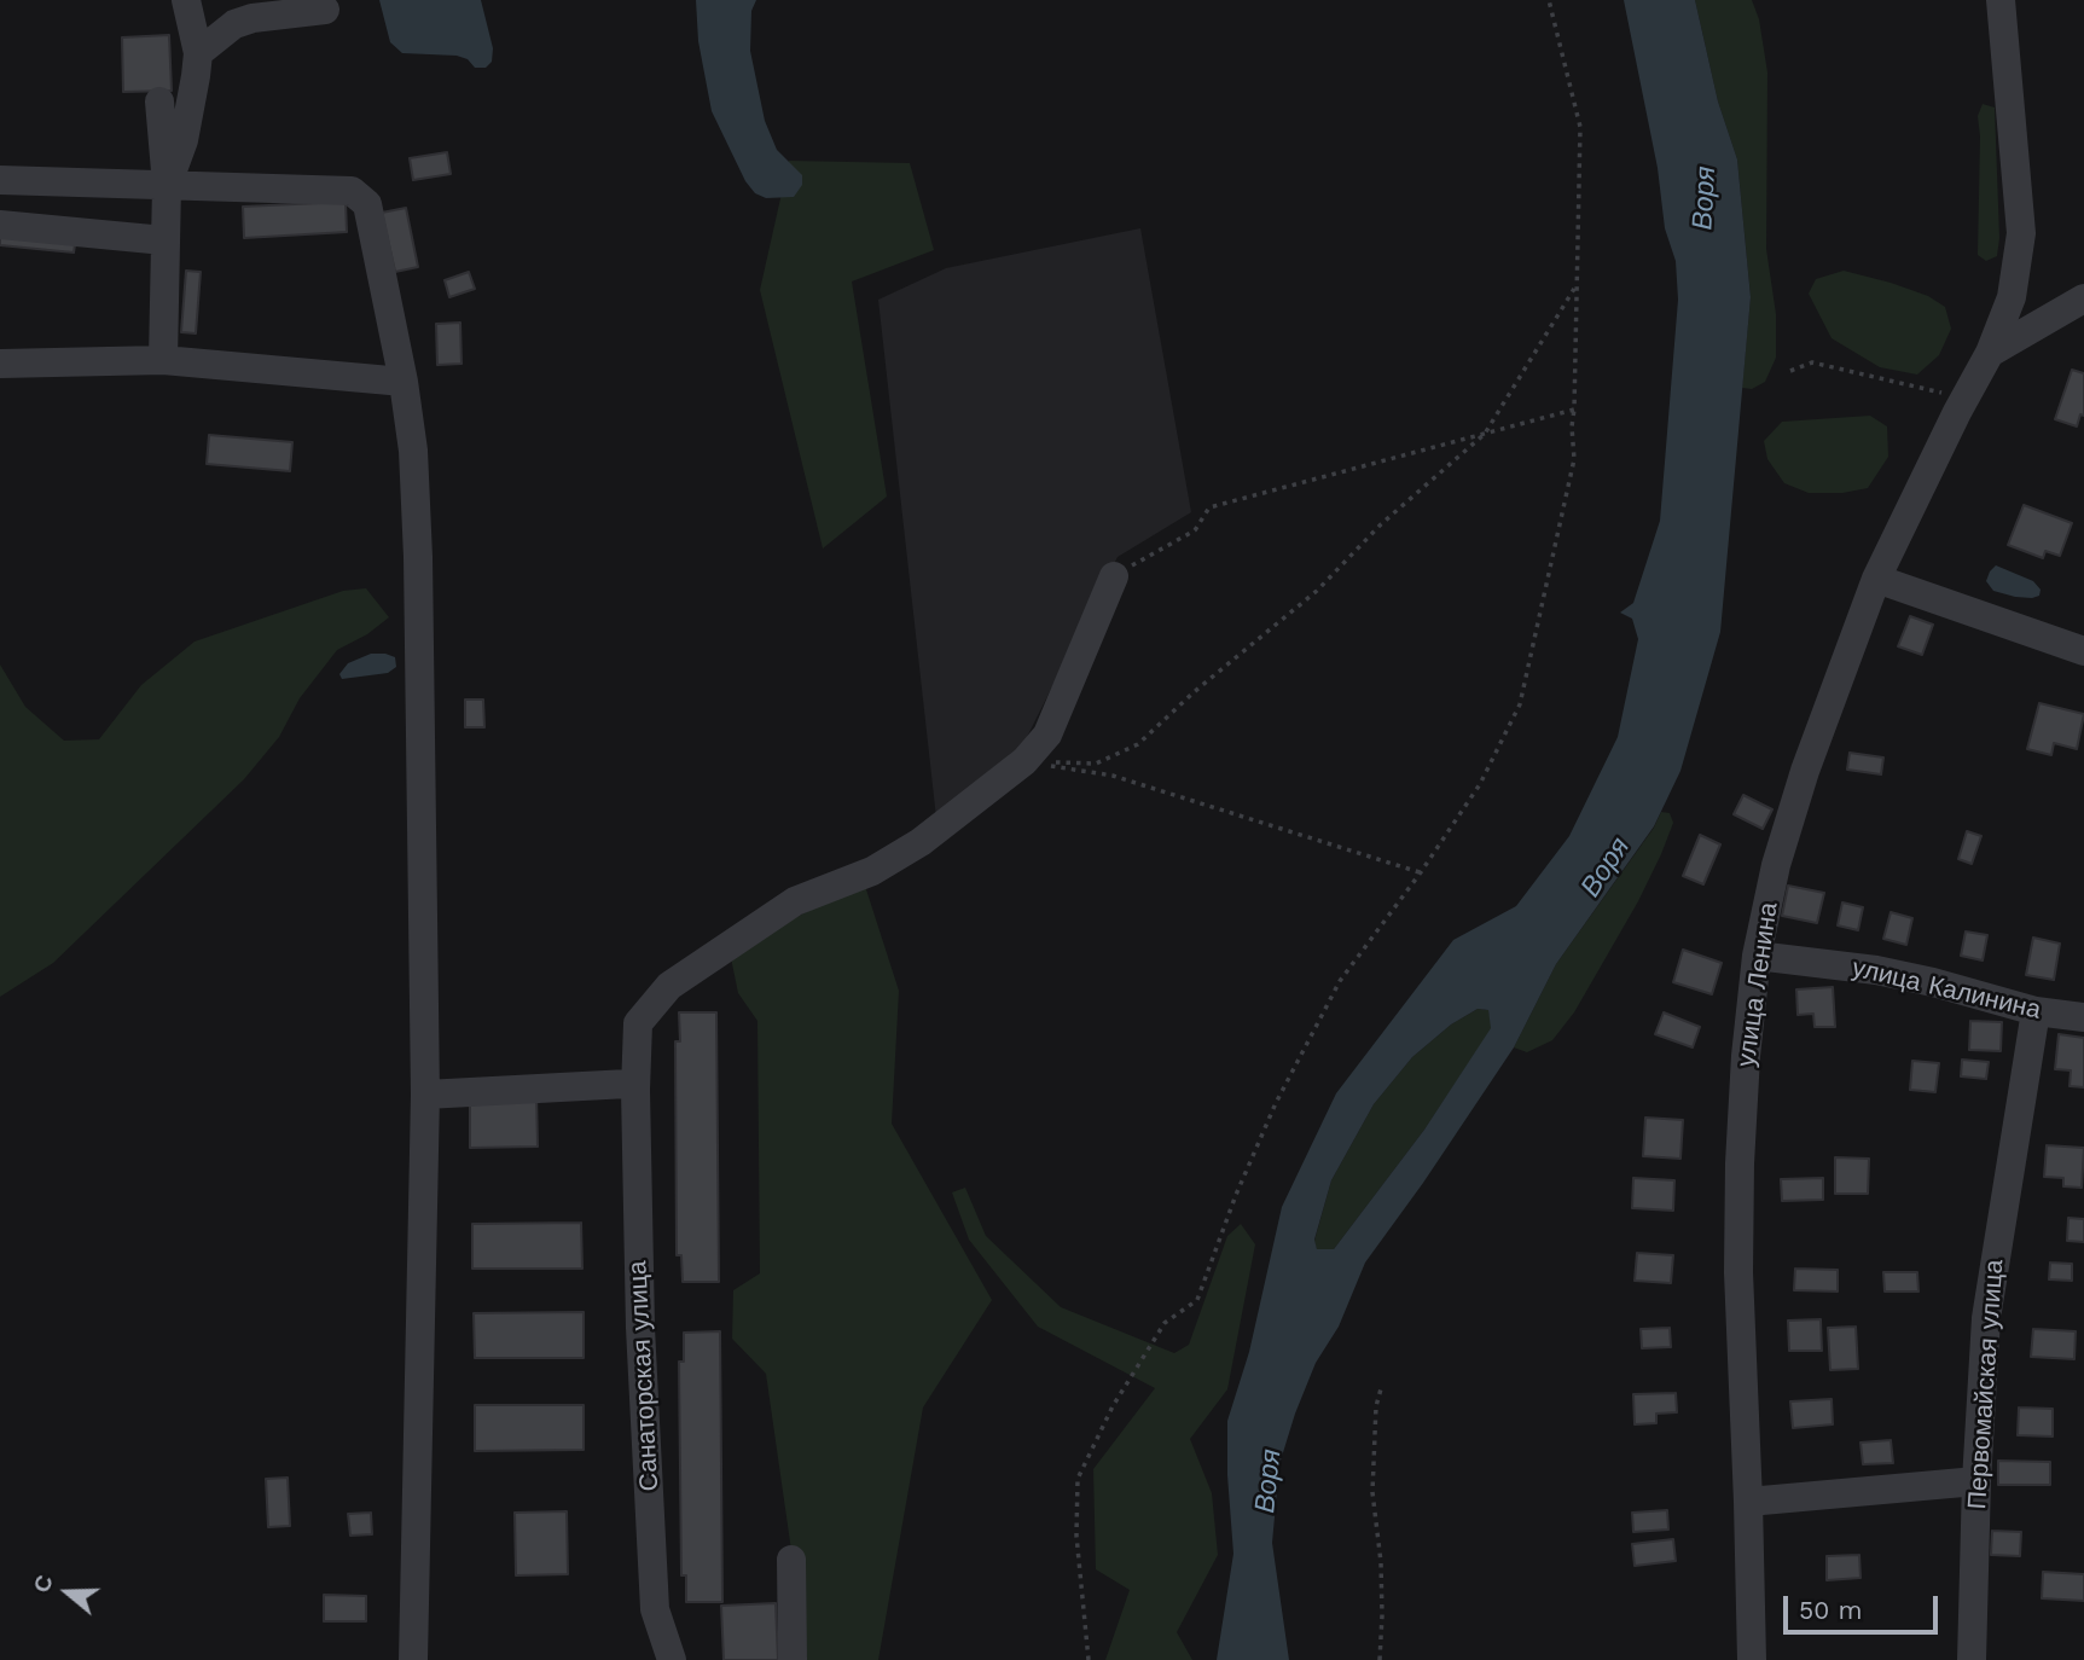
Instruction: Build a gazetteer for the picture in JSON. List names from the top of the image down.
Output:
{
  "streets": {
    "street": [
      "улица Ленина",
      "улица Калинина",
      "Санаторская улица",
      "Первомайская улица"
    ]
  },
  "crossings": [
    ["улица Ленина", "улица Калинина"],
    ["улица Калинина", "Первомайская улица"]
  ],
  "water": ["Воря"],
  "scale_bar": "50 m",
  "north": "left"
}
